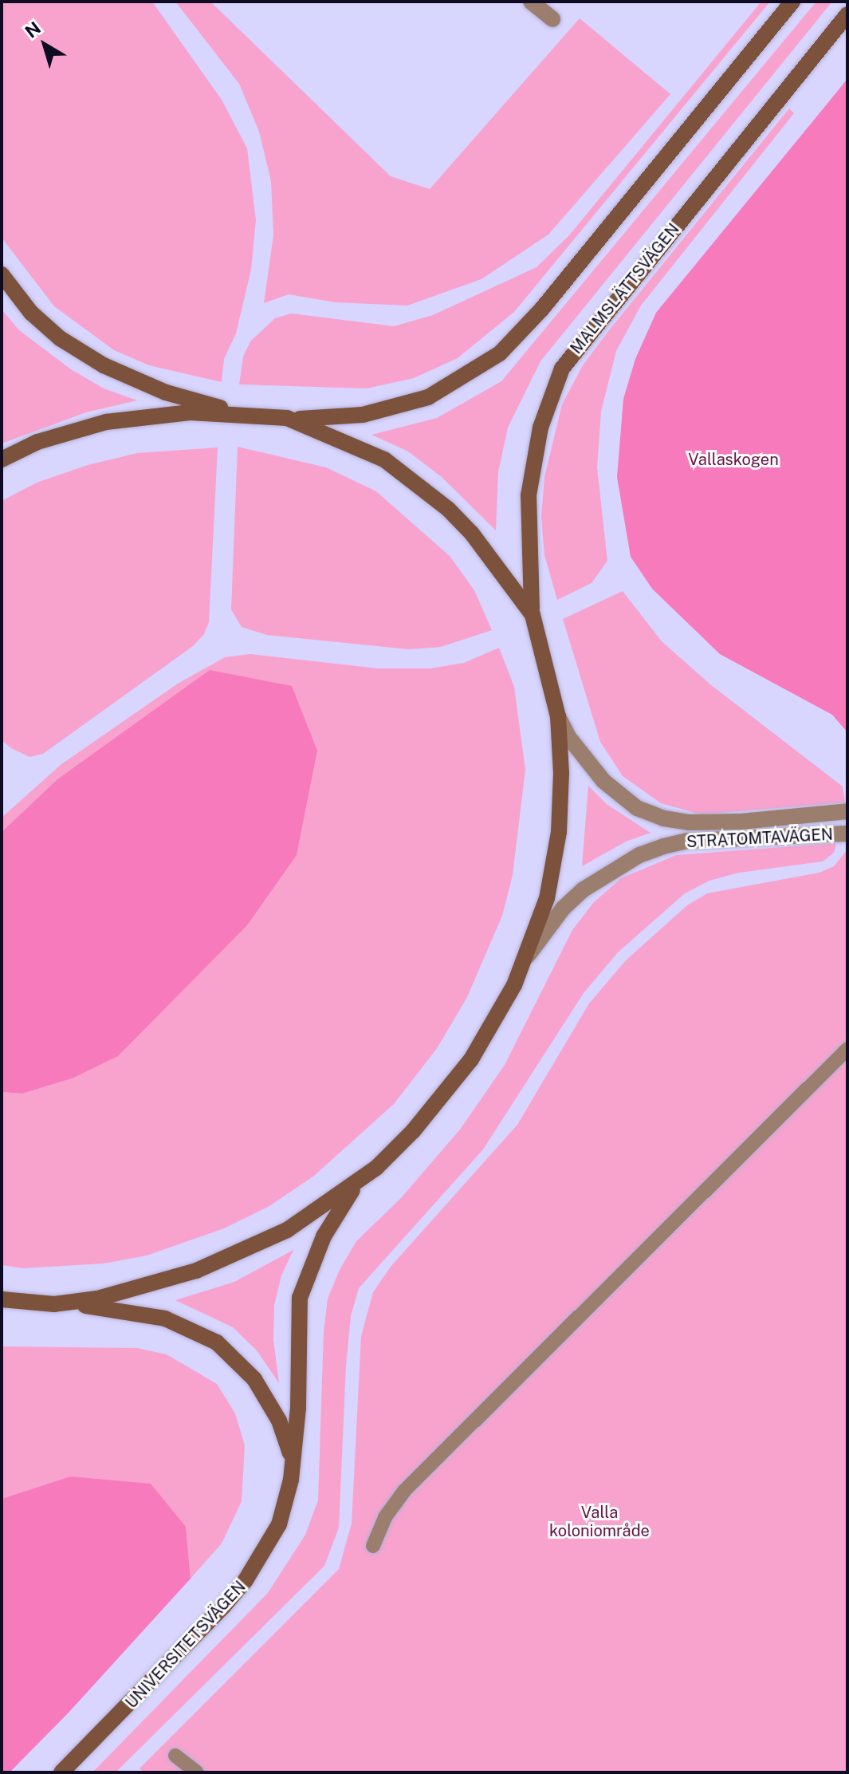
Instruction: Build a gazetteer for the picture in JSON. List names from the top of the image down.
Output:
{
  "streets": {
    "main road": ["MALMSLÄTTSVÄGEN", "UNIVERSITETSVÄGEN"],
    "street": ["STRATOMTAVÄGEN"]
  },
  "parks": ["Vallaskogen", "Valla koloniområde"],
  "north": "top left"
}
